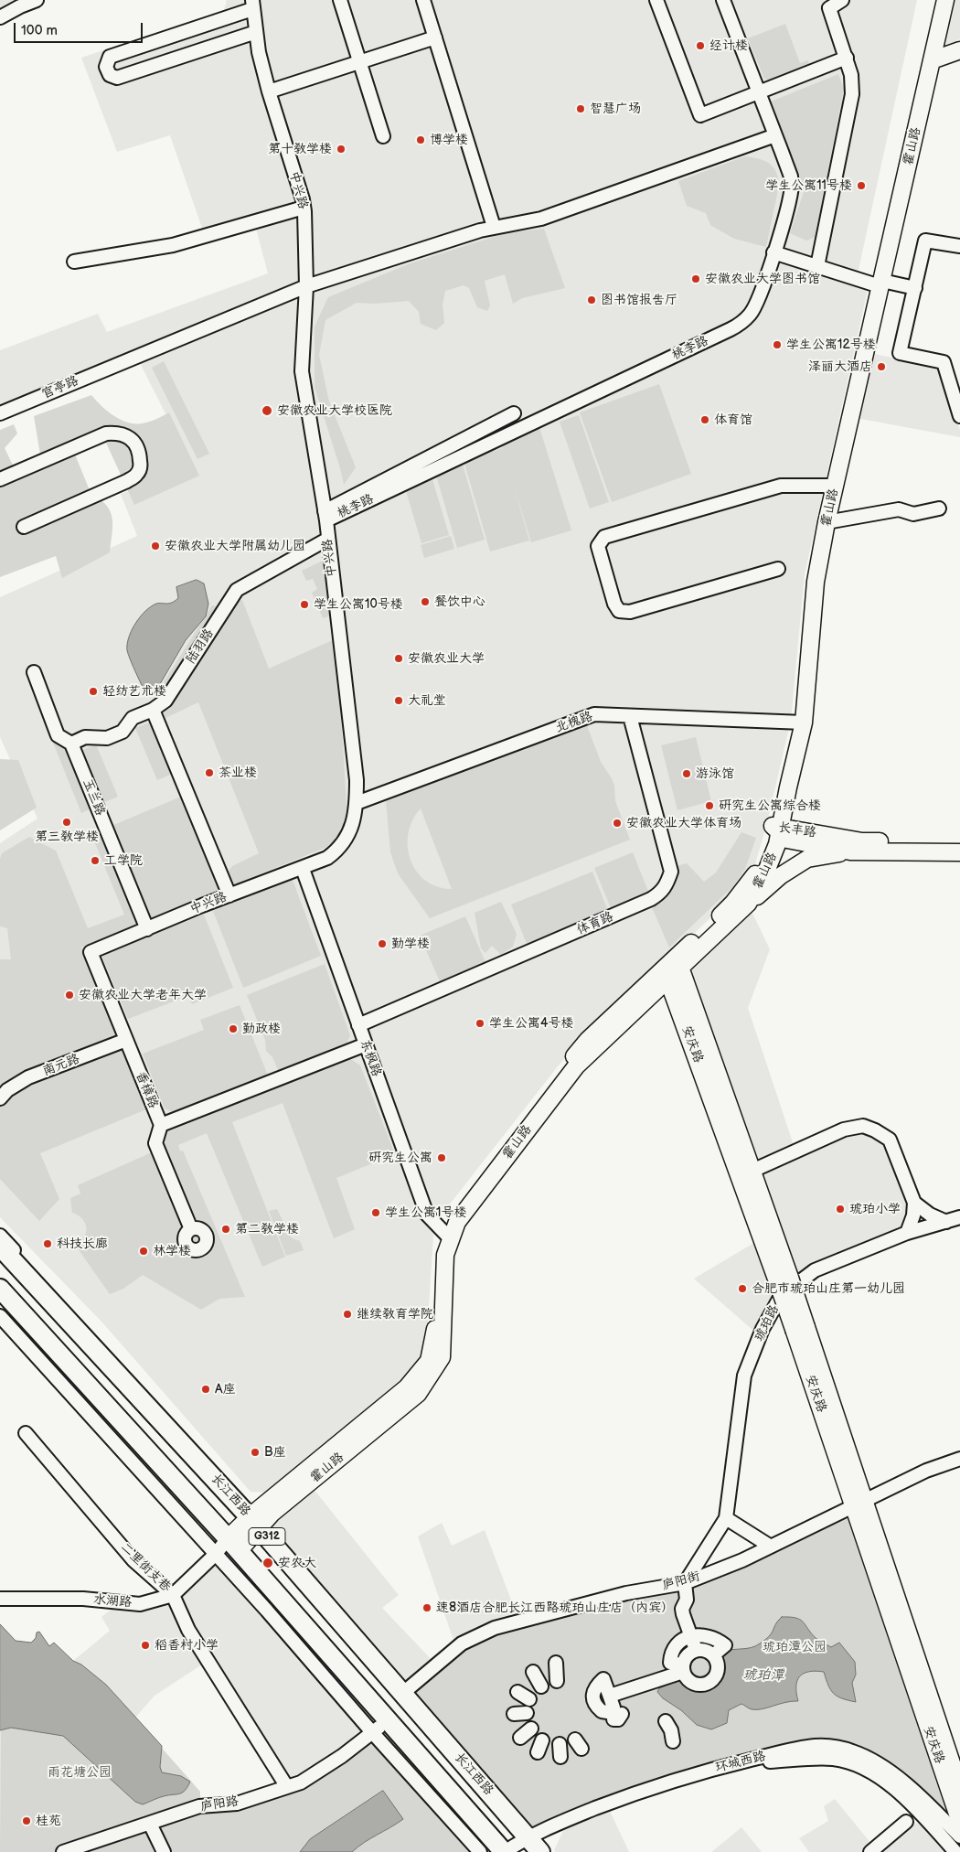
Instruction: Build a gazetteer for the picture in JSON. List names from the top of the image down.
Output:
{
  "streets": {
    "highway": ["长江西路", "G312"],
    "main road": ["霍山路", "长丰路", "安庆路"],
    "street": [
      "中兴路",
      "桃李路",
      "官亭路",
      "陆羽路",
      "北槐路",
      "玉兰路",
      "体育路",
      "东枫路",
      "南元路",
      "香樟路",
      "琥珀路",
      "二里街支巷",
      "庐阳街",
      "水湖路",
      "环城西路",
      "庐阳路"
    ]
  },
  "crossings": [
    ["霍山路", "北槐路"],
    ["霍山路", "长丰路"],
    ["霍山路", "安庆路"],
    ["霍山路", "东枫路"],
    ["霍山路", "长江西路"],
    ["霍山路", "G312"],
    ["霍山路", "水湖路"],
    ["中兴路", "桃李路"],
    ["中兴路", "官亭路"],
    ["中兴路", "陆羽路"],
    ["中兴路", "北槐路"],
    ["中兴路", "玉兰路"],
    ["中兴路", "东枫路"],
    ["中兴路", "香樟路"],
    ["桃李路", "官亭路"],
    ["陆羽路", "玉兰路"],
    ["北槐路", "体育路"],
    ["体育路", "东枫路"],
    ["安庆路", "庐阳街"],
    ["南元路", "香樟路"],
    ["长江西路", "G312"],
    ["长江西路", "庐阳街"],
    ["长江西路", "环城西路"],
    ["G312", "水湖路"],
    ["G312", "环城西路"],
    ["G312", "庐阳路"],
    ["二里街支巷", "水湖路"],
    ["二里街支巷", "庐阳路"]
  ],
  "water": ["琥珀潭"],
  "parks": ["琥珀潭公园", "雨花塘公园"],
  "places": [
    "经计楼",
    "智慧广场",
    "博学楼",
    "第十教学楼",
    "学生公寓11号楼",
    "安徽农业大学图书馆",
    "图书馆报告厅",
    "学生公寓12号楼",
    "泽丽大酒店",
    "安徽农业大学校医院",
    "体育馆",
    "安徽农业大学附属幼儿园",
    "餐饮中心",
    "学生公寓10号楼",
    "安徽农业大学",
    "轻纺艺术楼",
    "大礼堂",
    "茶业楼",
    "游泳馆",
    "研究生公寓综合楼",
    "第三教学楼",
    "安徽农业大学体育场",
    "工学院",
    "勤学楼",
    "安徽农业大学老年大学",
    "学生公寓4号楼",
    "勤政楼",
    "研究生公寓",
    "琥珀小学",
    "学生公寓1号楼",
    "第二教学楼",
    "科技长廊",
    "林学楼",
    "合肥市琥珀山庄第一幼儿园",
    "继续教育学院",
    "A座",
    "B座",
    "安农大",
    "速8酒店合肥长江西路琥珀山庄店（内宾）",
    "稻香村小学",
    "桂苑"
  ],
  "scale_bar": "100 m"
}
